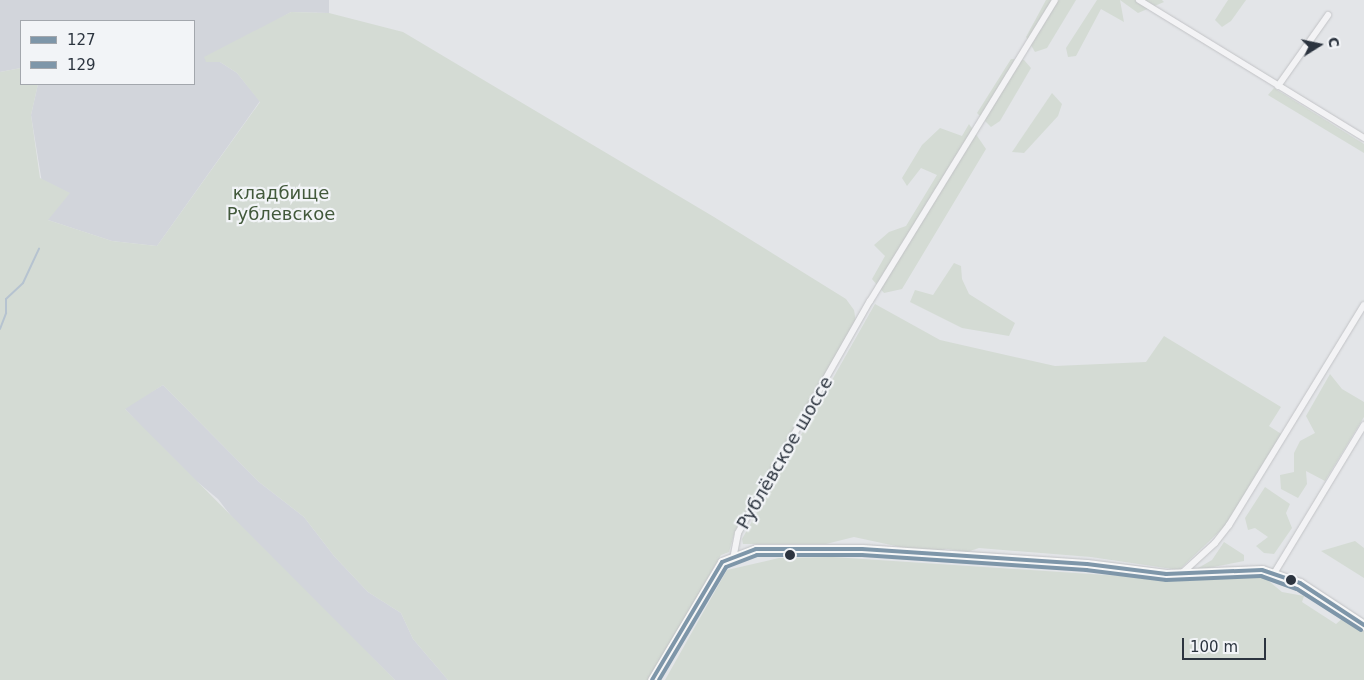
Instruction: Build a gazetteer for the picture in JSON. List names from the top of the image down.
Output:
{
  "streets": {
    "street": ["Рублёвское шоссе"]
  },
  "parks": ["кладбище Рублевское"],
  "lines": ["transit line 127", "transit line 129"],
  "legend": ["127", "129"],
  "scale_bar": "100 m",
  "north": "right"
}
